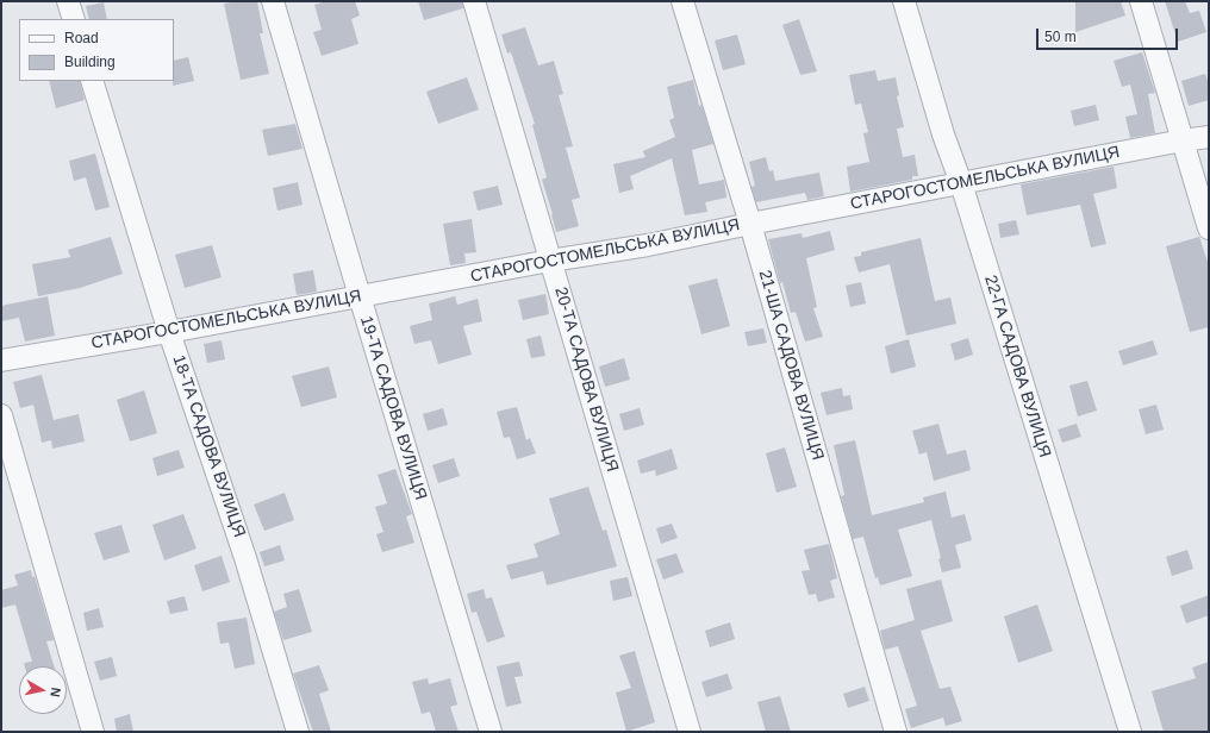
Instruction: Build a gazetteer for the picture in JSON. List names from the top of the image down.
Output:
{
  "streets": {
    "street": [
      "СТАРОГОСТОМЕЛЬСЬКА ВУЛИЦЯ",
      "21-ША САДОВА ВУЛИЦЯ",
      "22-ГА САДОВА ВУЛИЦЯ",
      "20-ТА САДОВА ВУЛИЦЯ",
      "19-ТА САДОВА ВУЛИЦЯ",
      "18-ТА САДОВА ВУЛИЦЯ"
    ]
  },
  "crossings": [
    ["СТАРОГОСТОМЕЛЬСЬКА ВУЛИЦЯ", "21-ША САДОВА ВУЛИЦЯ"],
    ["СТАРОГОСТОМЕЛЬСЬКА ВУЛИЦЯ", "22-ГА САДОВА ВУЛИЦЯ"],
    ["СТАРОГОСТОМЕЛЬСЬКА ВУЛИЦЯ", "20-ТА САДОВА ВУЛИЦЯ"],
    ["СТАРОГОСТОМЕЛЬСЬКА ВУЛИЦЯ", "19-ТА САДОВА ВУЛИЦЯ"],
    ["СТАРОГОСТОМЕЛЬСЬКА ВУЛИЦЯ", "18-ТА САДОВА ВУЛИЦЯ"]
  ],
  "legend": ["Road", "Building"],
  "scale_bar": "50 m",
  "north": "right"
}
